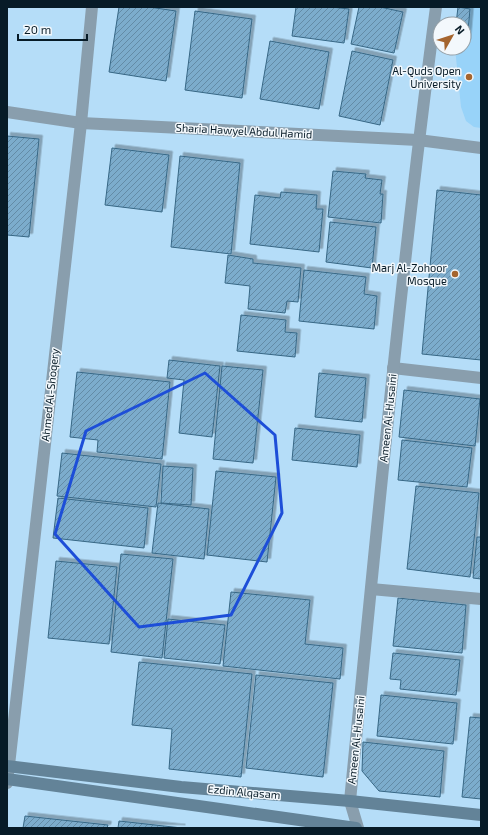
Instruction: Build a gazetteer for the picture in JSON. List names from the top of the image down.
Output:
{
  "streets": {
    "main road": ["Ezdin Alqasam"],
    "street": ["Sharia Hawyel Abdul Hamid", "Ahmed Al-Shoqery", "Ameen Al-Husaini"]
  },
  "crossings": [
    ["Sharia Hawyel Abdul Hamid", "Ahmed Al-Shoqery"],
    ["Sharia Hawyel Abdul Hamid", "Ameen Al-Husaini"],
    ["Ahmed Al-Shoqery", "Ezdin Alqasam"],
    ["Ameen Al-Husaini", "Ezdin Alqasam"]
  ],
  "places": ["Al-Quds Open University", "Marj Al-Zohoor Mosque"],
  "scale_bar": "20 m",
  "north": "top right"
}
